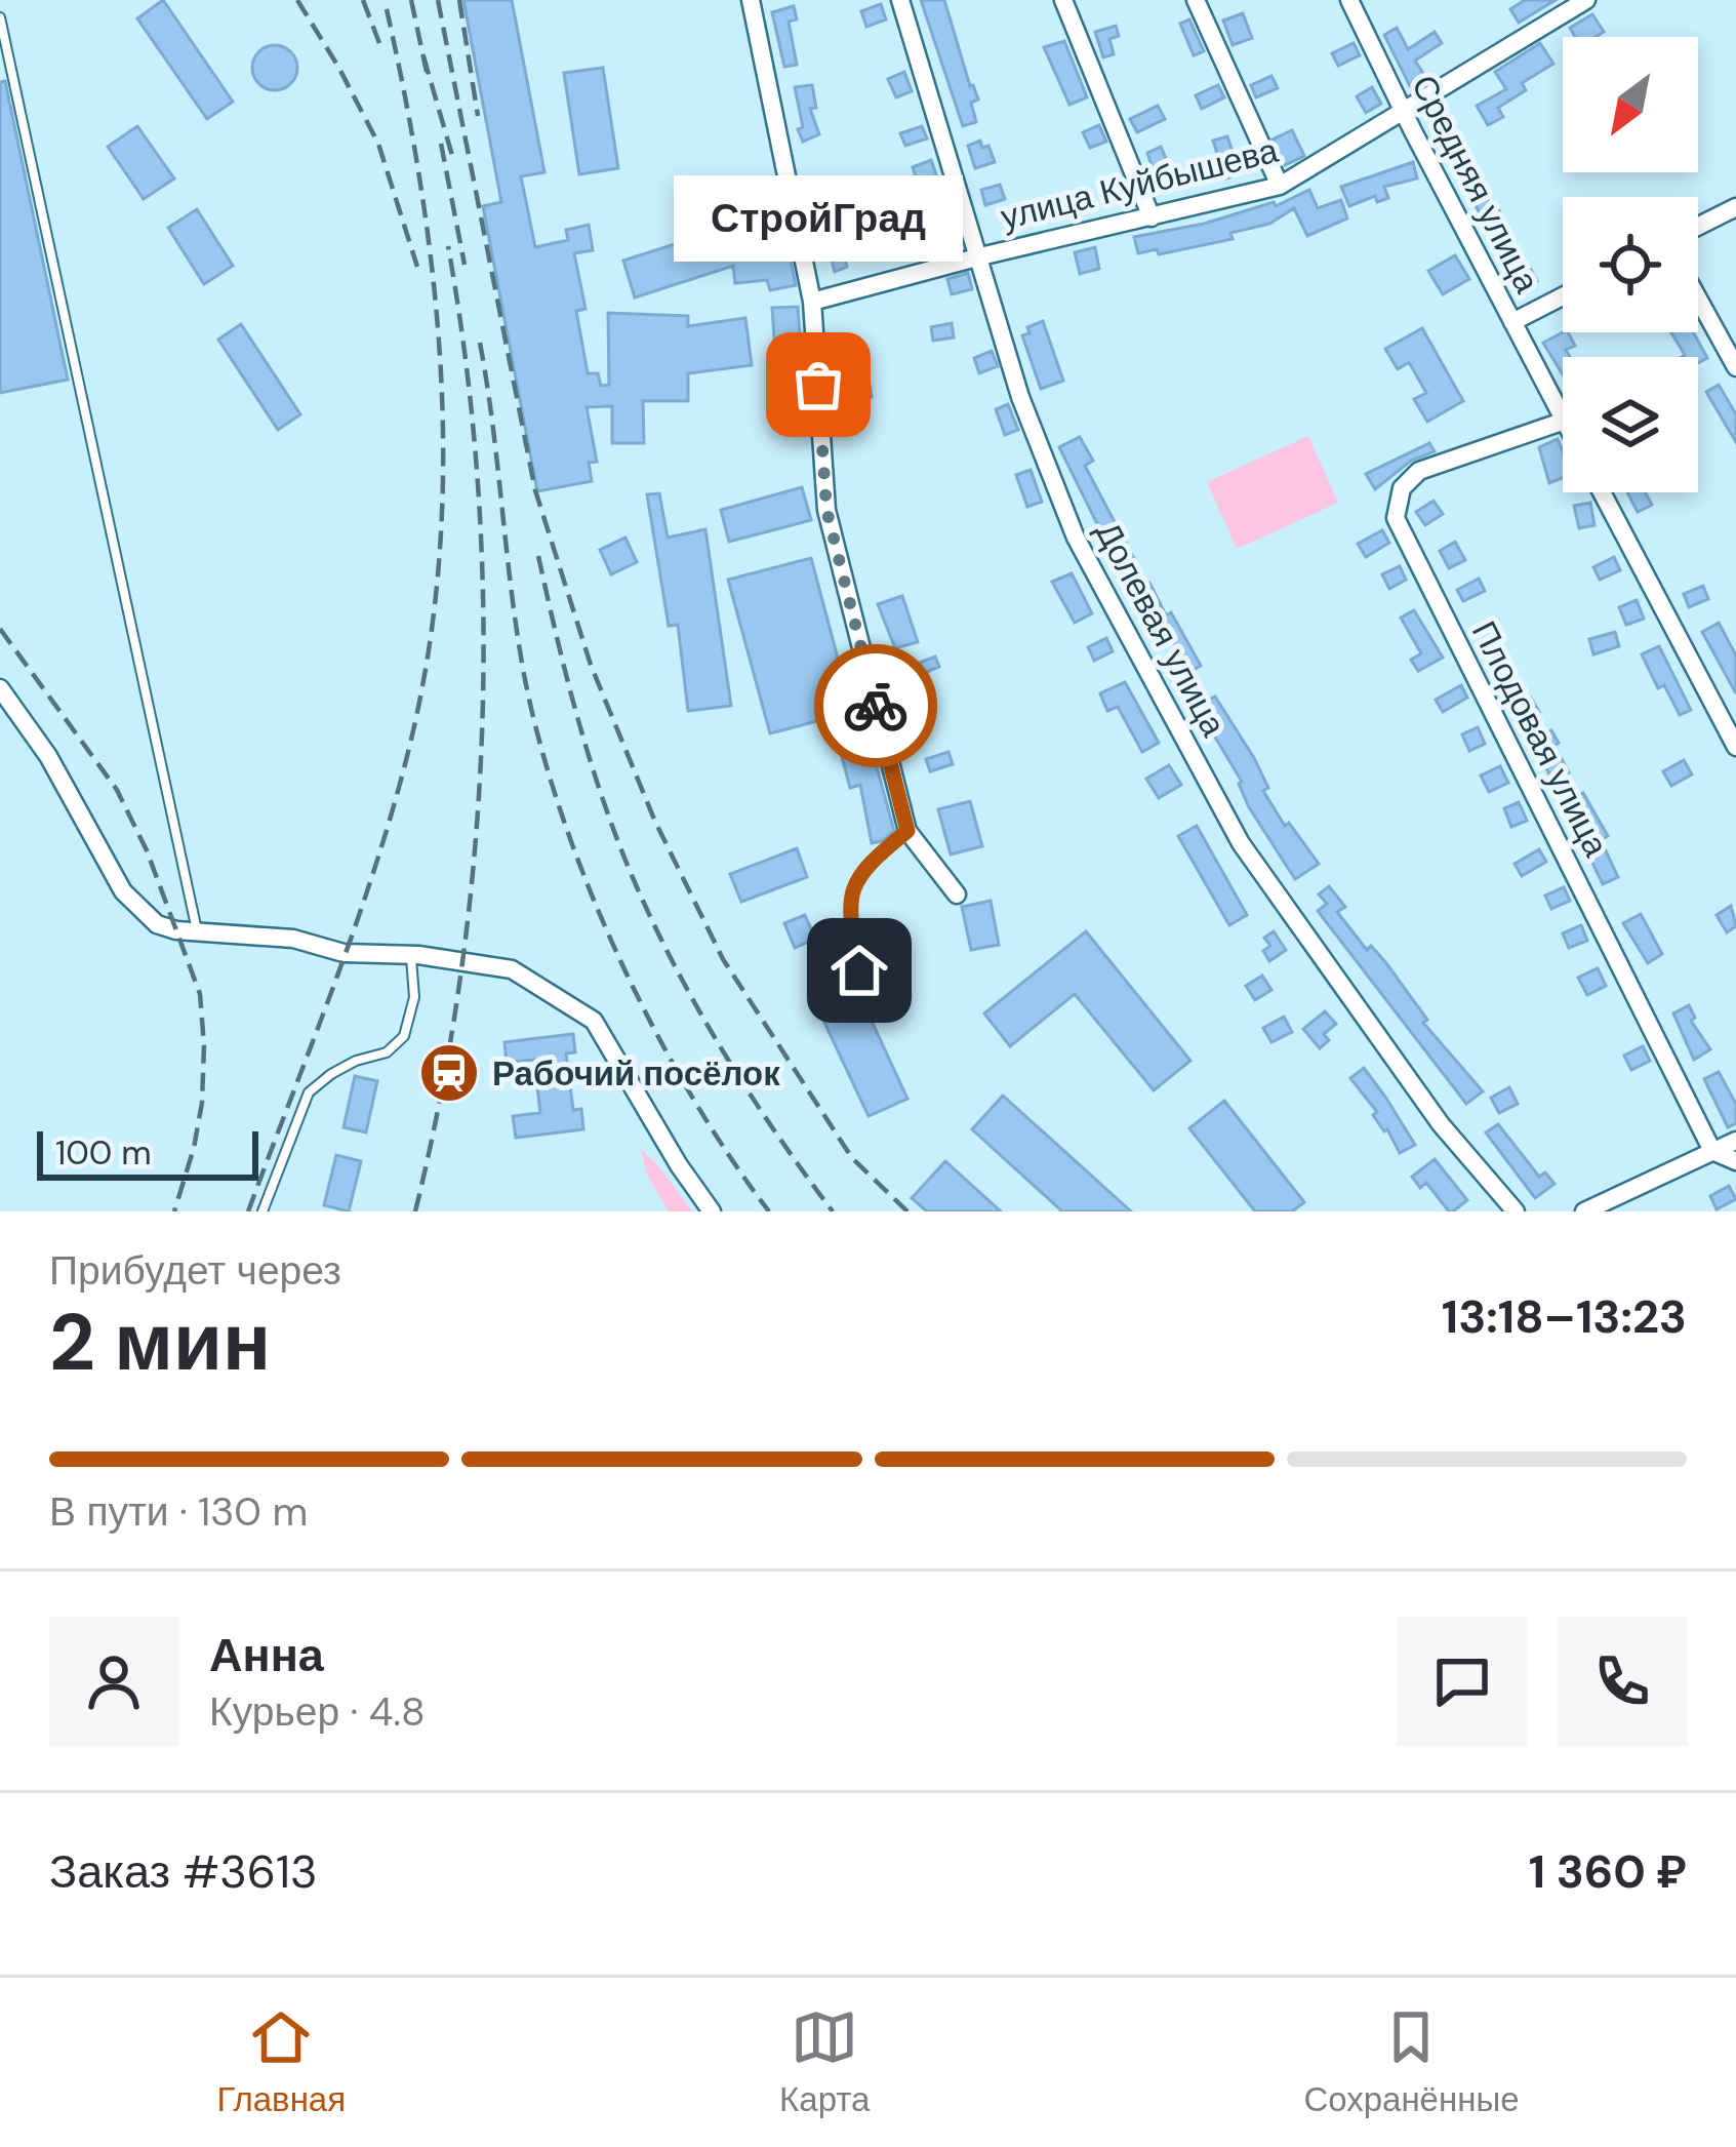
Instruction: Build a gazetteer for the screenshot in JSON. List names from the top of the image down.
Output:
{
  "streets": {
    "street": [
      "улица Куйбышева",
      "Средняя улица",
      "Долевая улица",
      "Плодовая улица"
    ]
  },
  "crossings": [
    ["улица Куйбышева", "Средняя улица"],
    ["улица Куйбышева", "Долевая улица"]
  ],
  "places": {
    "other": ["СтройГрад"],
    "station": ["Рабочий посёлок"]
  },
  "scale_bar": "100 m",
  "north": "bottom left",
  "page": {
    "bubble": "СтройГрад",
    "scale": "100 m",
    "heading": ["2 мин", "Прибудет через", "13:18–13:23"],
    "panel": [
      "Анна",
      "Курьер · 4.8",
      "Заказ #3613",
      "1 360 ₽"
    ],
    "bar": "В пути · 130 m",
    "tabs": ["Главная", "Карта", "Сохранённые"]
  }
}
